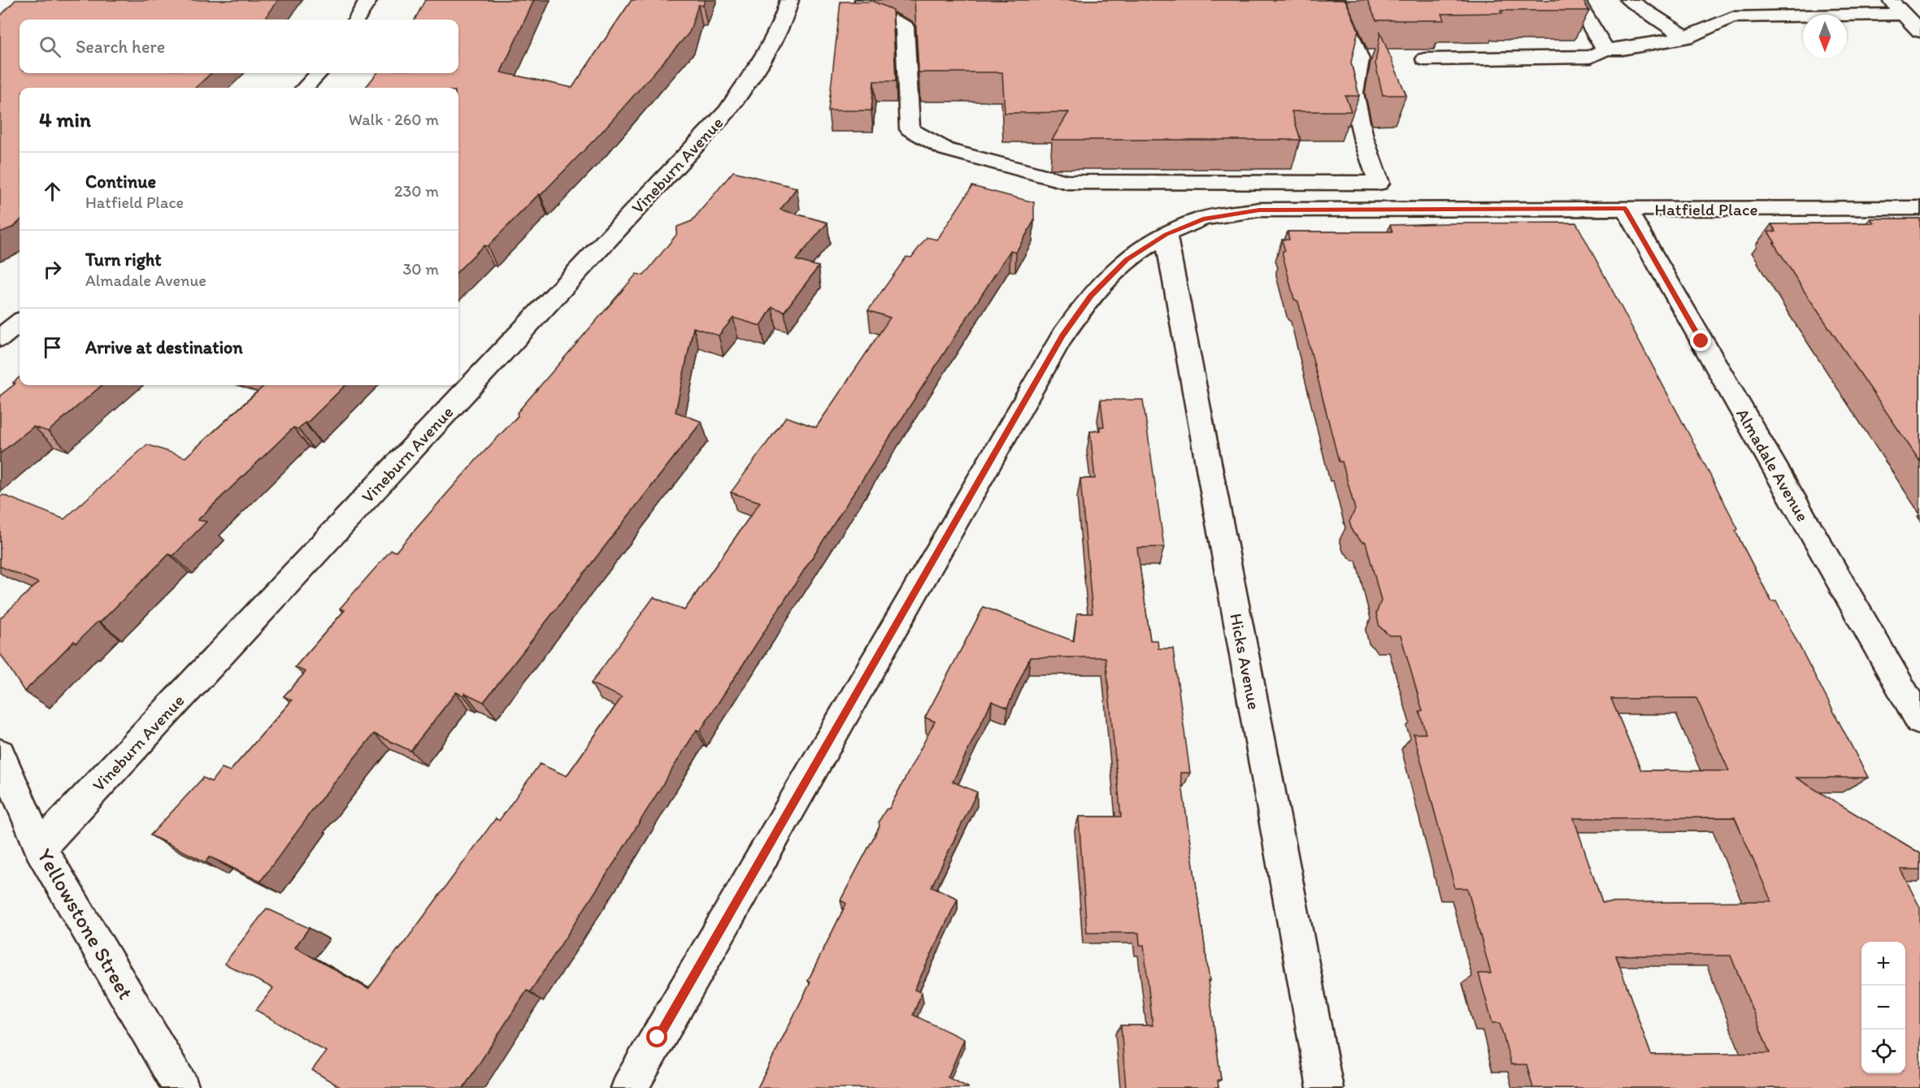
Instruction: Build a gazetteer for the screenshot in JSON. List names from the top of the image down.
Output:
{
  "streets": {
    "street": [
      "Vineburn Avenue",
      "Hatfield Place",
      "Almadale Avenue",
      "Hicks Avenue",
      "Yellowstone Street"
    ]
  },
  "crossings": [
    ["Vineburn Avenue", "Yellowstone Street"],
    ["Hatfield Place", "Almadale Avenue"],
    ["Hatfield Place", "Hicks Avenue"]
  ],
  "north": "bottom",
  "page": {
    "search": "Search here",
    "heading": ["4 min", "Walk · 260 m"],
    "list": [
      ["Continue", "Hatfield Place", "230 m"],
      ["Turn right", "Almadale Avenue", "30 m"],
      "Arrive at destination"
    ],
    "map_buttons": ["+", "−"]
  }
}
